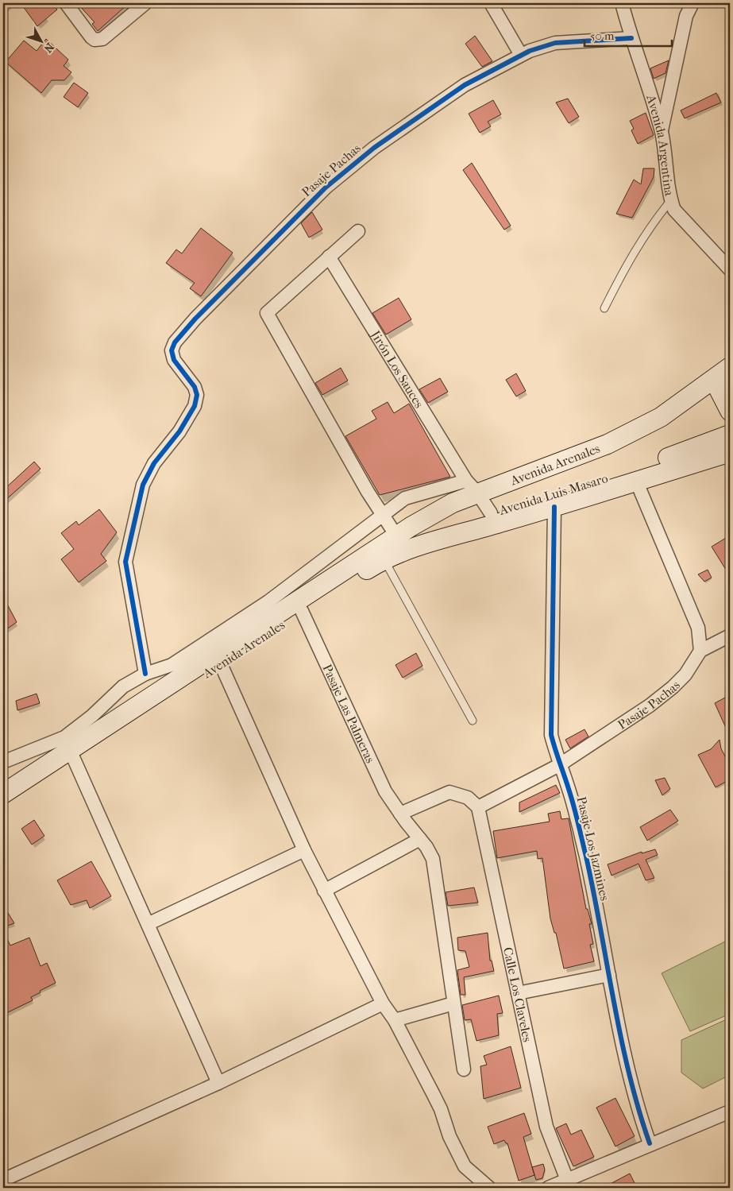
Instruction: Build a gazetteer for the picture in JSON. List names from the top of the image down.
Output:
{
  "streets": {
    "main road": ["Avenida Arenales", "Avenida Luis Masaro"],
    "street": [
      "Avenida Argentina",
      "Pasaje Pachas",
      "Jirón Los Sauces",
      "Pasaje Las Palmeras",
      "Pasaje Los Jazmines",
      "Calle Los Claveles"
    ]
  },
  "crossings": [
    ["Avenida Argentina", "Pasaje Pachas"],
    ["Pasaje Pachas", "Pasaje Los Jazmines"],
    ["Pasaje Pachas", "Calle Los Claveles"],
    ["Jirón Los Sauces", "Avenida Arenales"],
    ["Jirón Los Sauces", "Avenida Luis Masaro"],
    ["Avenida Arenales", "Avenida Luis Masaro"],
    ["Avenida Arenales", "Pasaje Las Palmeras"],
    ["Avenida Luis Masaro", "Pasaje Los Jazmines"]
  ],
  "scale_bar": "50 m",
  "north": "bottom right"
}
